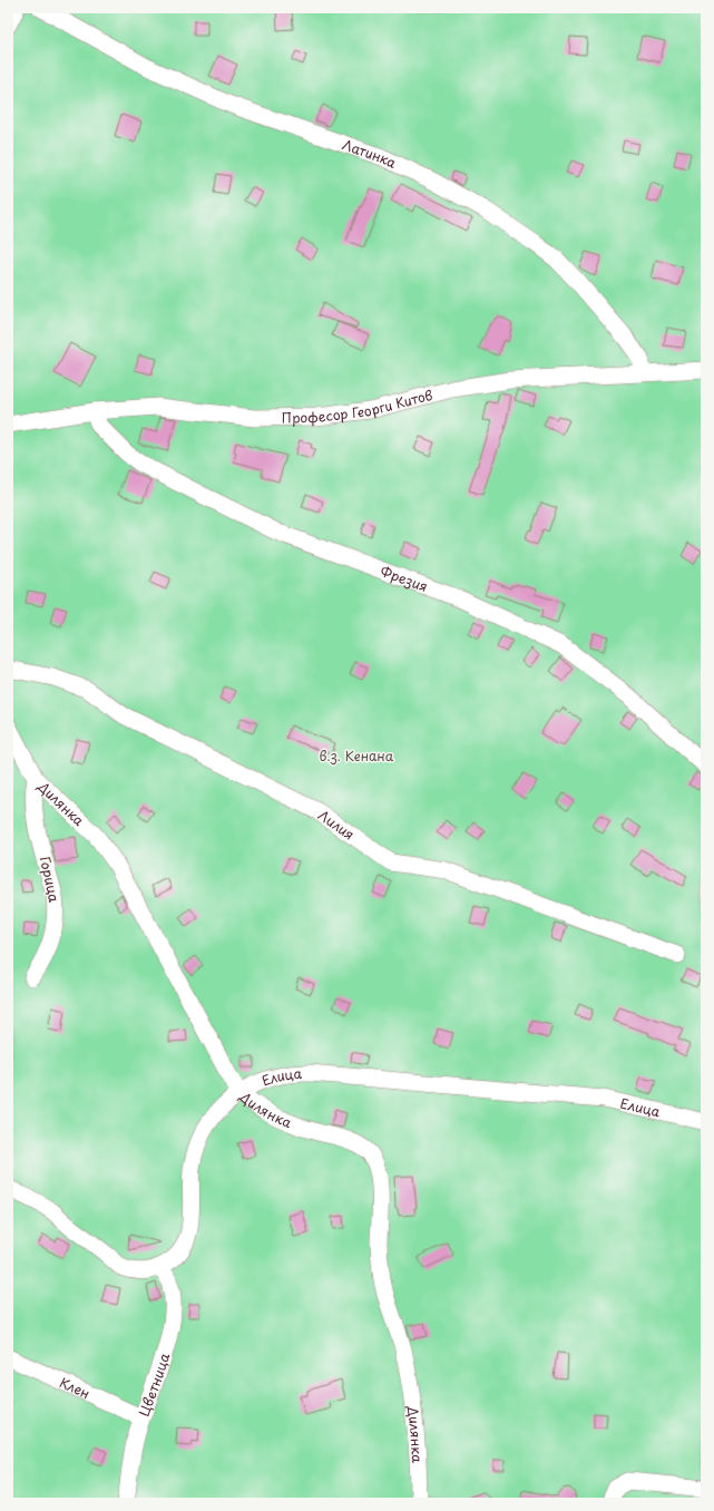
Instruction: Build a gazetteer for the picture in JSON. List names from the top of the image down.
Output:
{
  "streets": {
    "street": [
      "Латинка",
      "Професор Георги Китов",
      "Фрезия",
      "Дилянка",
      "Лилия",
      "Горица",
      "Елица",
      "Цветница",
      "Клен"
    ]
  },
  "crossings": [
    ["Латинка", "Професор Георги Китов"],
    ["Професор Георги Китов", "Фрезия"],
    ["Дилянка", "Горица"],
    ["Дилянка", "Елица"],
    ["Елица", "Цветница"],
    ["Цветница", "Клен"]
  ],
  "parks": ["в.з. Кенана"]
}
